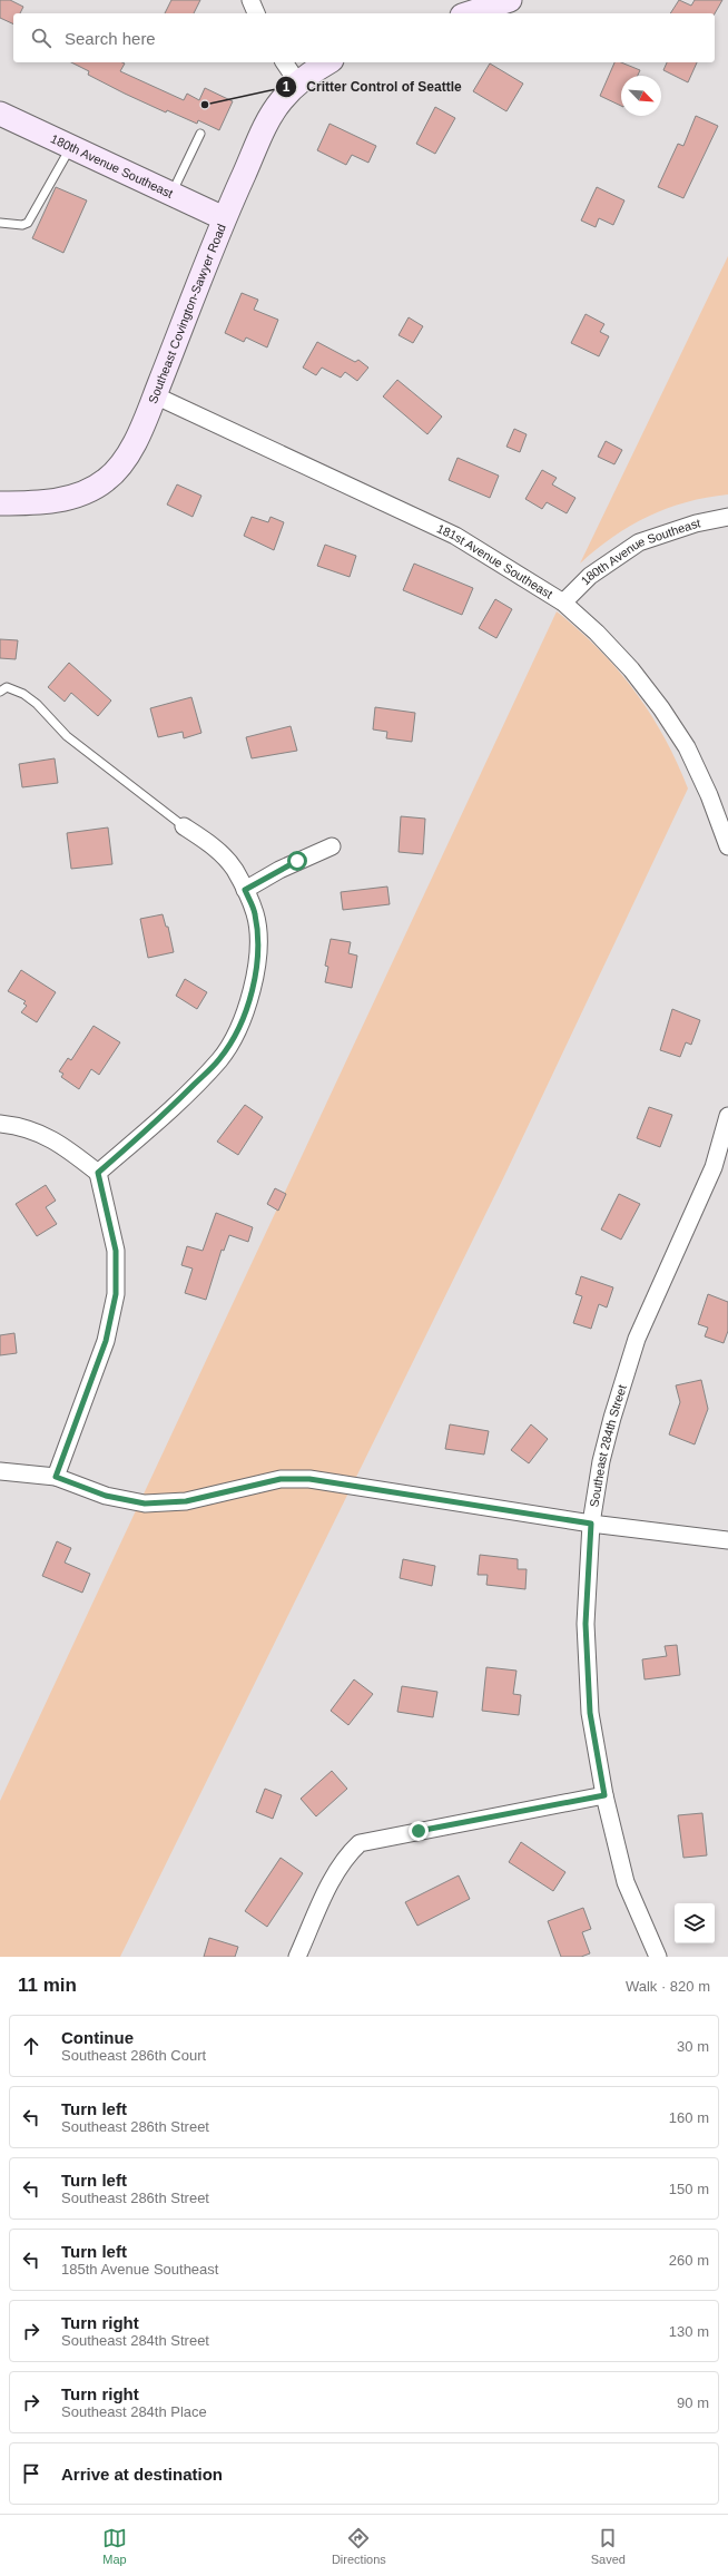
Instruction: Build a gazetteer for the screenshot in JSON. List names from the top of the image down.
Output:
{
  "streets": {
    "street": [
      "180th Avenue Southeast",
      "Southeast Covington-Sawyer Road",
      "181st Avenue Southeast",
      "Southeast 284th Street"
    ]
  },
  "crossings": [
    ["180th Avenue Southeast", "Southeast Covington-Sawyer Road"],
    ["180th Avenue Southeast", "181st Avenue Southeast"],
    ["Southeast Covington-Sawyer Road", "181st Avenue Southeast"]
  ],
  "places": ["Critter Control of Seattle"],
  "north": "bottom right",
  "page": {
    "search": "Search here",
    "heading": ["11 min", "Walk · 820 m"],
    "list": [
      ["Continue", "Southeast 286th Court", "30 m"],
      ["Turn left", "Southeast 286th Street", "160 m"],
      ["Turn left", "Southeast 286th Street", "150 m"],
      ["Turn left", "185th Avenue Southeast", "260 m"],
      ["Turn right", "Southeast 284th Street", "130 m"],
      ["Turn right", "Southeast 284th Place", "90 m"],
      "Arrive at destination"
    ],
    "nav": ["Map", "Directions", "Saved"]
  }
}
